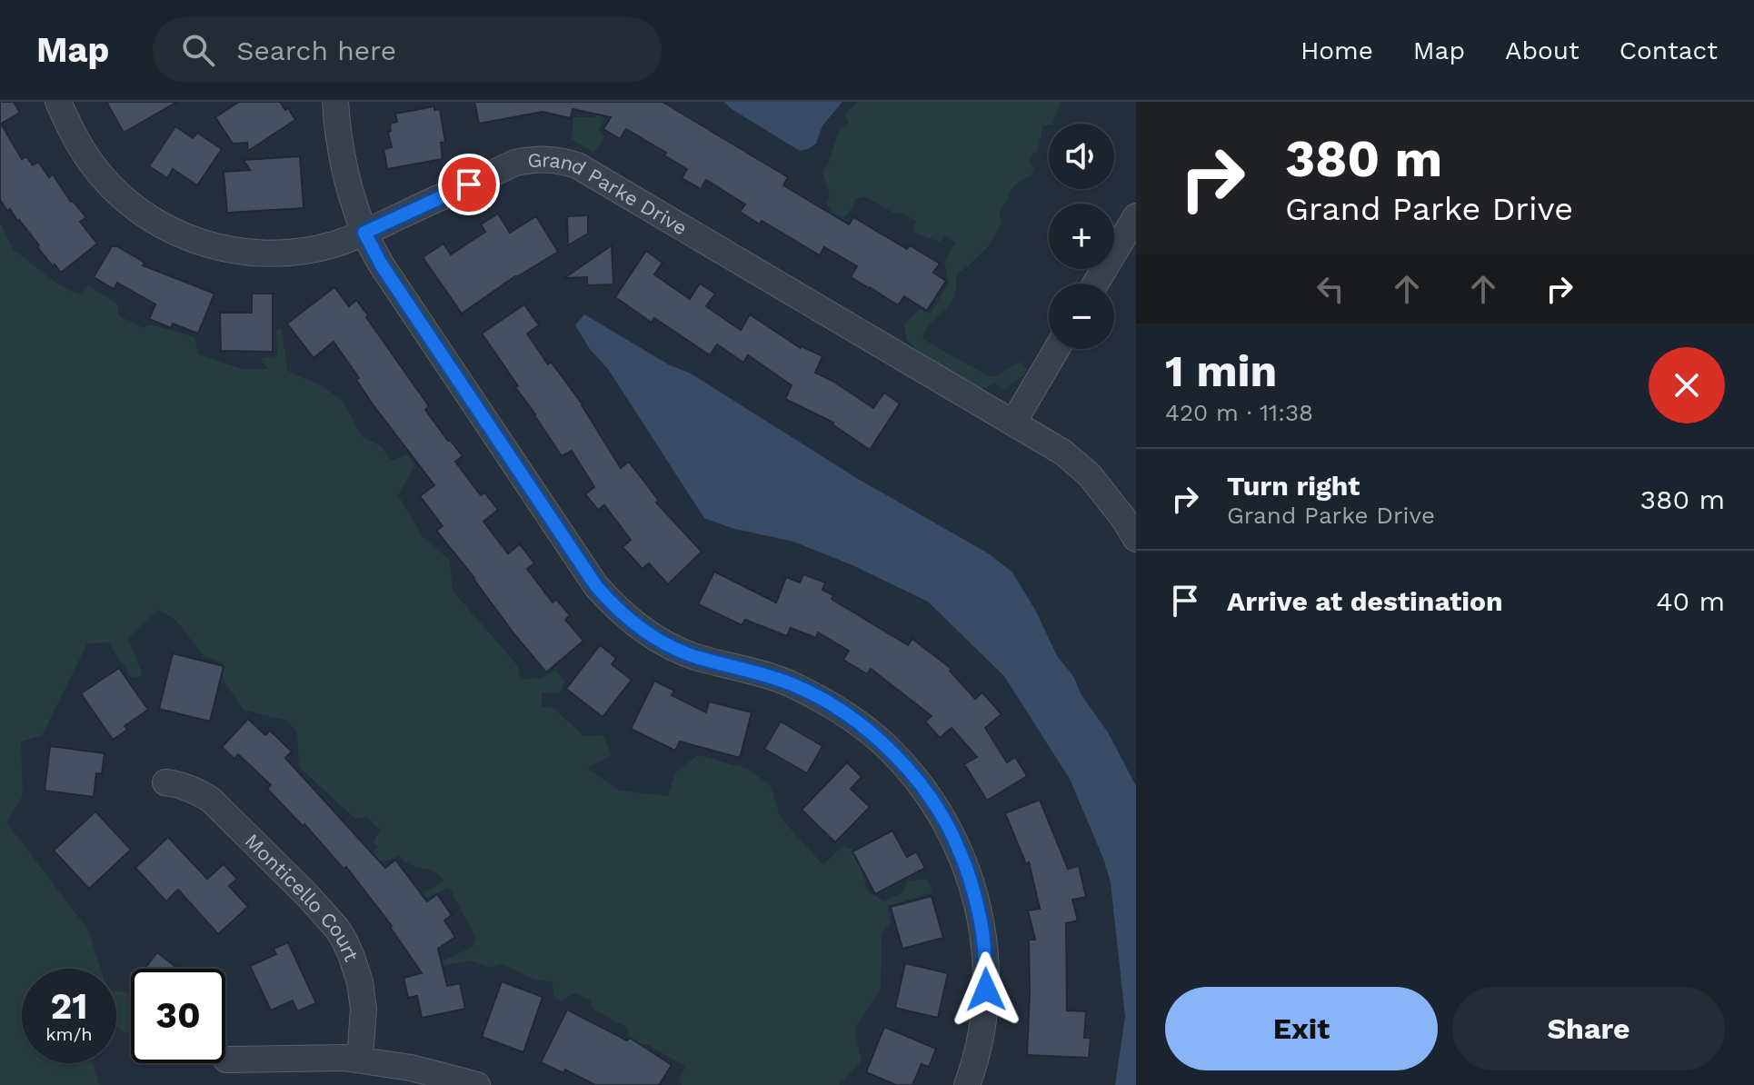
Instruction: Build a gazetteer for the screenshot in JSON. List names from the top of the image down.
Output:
{
  "streets": {
    "street": ["Grand Parke Drive", "Monticello Court"]
  },
  "page": {
    "header": "Map",
    "search": "Search here",
    "nav": [
      "Home",
      "Map",
      "About",
      "Contact"
    ],
    "turn": ["380 m", "Grand Parke Drive"],
    "map_buttons": ["+", "−"],
    "heading": ["1 min", "420 m · 11:38"],
    "list": [
      {
        "name": "Turn right",
        "note": "Grand Parke Drive",
        "value": "380 m"
      },
      {
        "name": "Arrive at destination",
        "value": "40 m"
      }
    ],
    "speed": "21 km/h",
    "limit": "30",
    "buttons": ["Exit", "Share"]
  }
}
